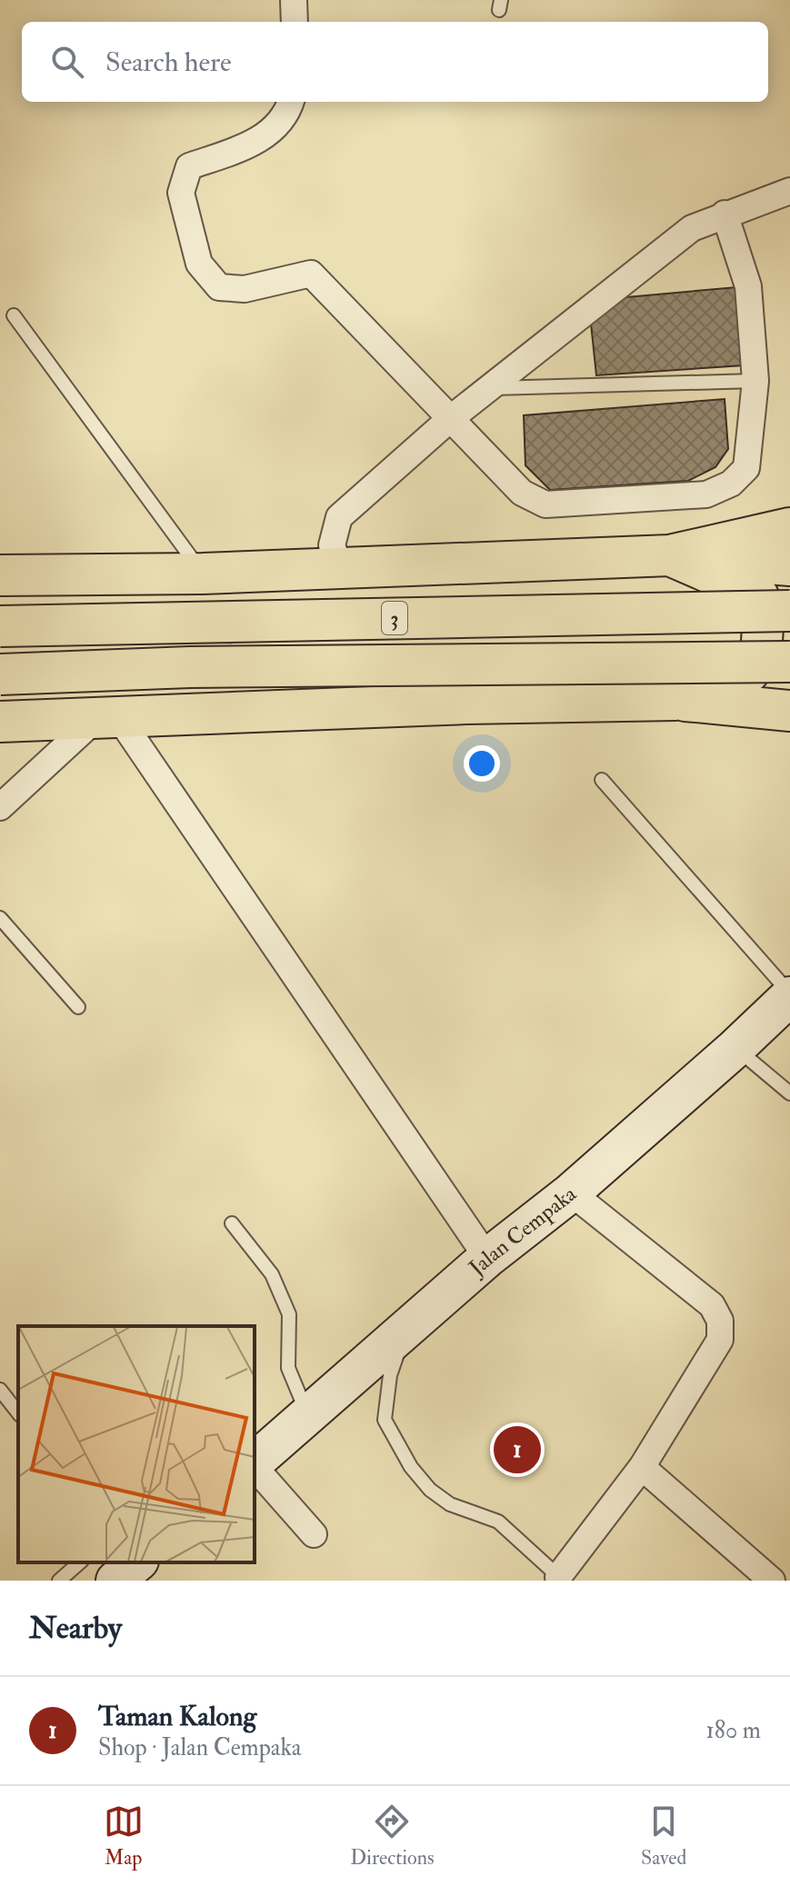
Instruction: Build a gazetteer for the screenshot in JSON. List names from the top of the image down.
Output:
{
  "streets": {
    "highway": ["3"],
    "street": ["Jalan Cempaka"]
  },
  "page": {
    "search": "Search here",
    "pins": "1",
    "heading": "Nearby",
    "list": [
      {
        "mark": "1",
        "name": "Taman Kalong",
        "note": "Shop · Jalan Cempaka",
        "value": "180 m"
      }
    ],
    "nav": ["Map", "Directions", "Saved"]
  }
}
